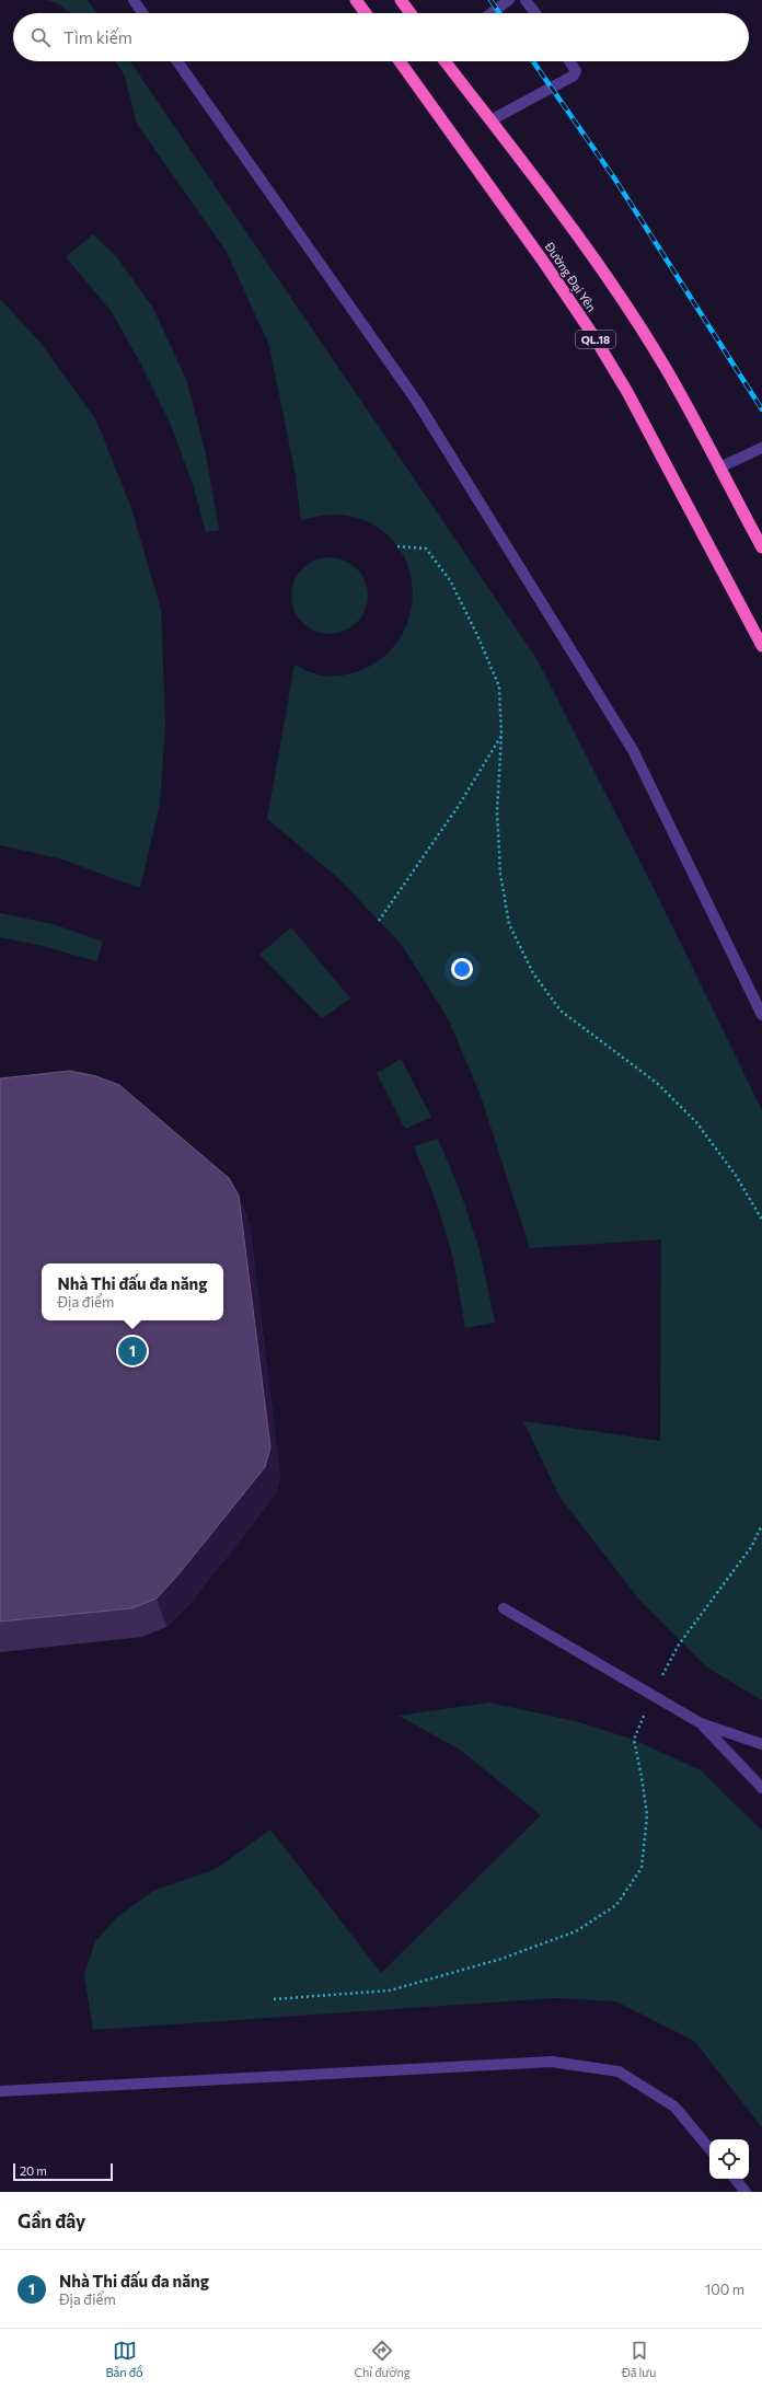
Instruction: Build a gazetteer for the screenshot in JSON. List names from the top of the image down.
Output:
{
  "streets": {
    "highway": ["Đường Đại Yên", "QL.18"]
  },
  "scale_bar": "20 m",
  "page": {
    "search": "Tìm kiếm",
    "popup": ["Nhà Thi đấu đa năng", "Địa điểm"],
    "pins": "1",
    "scale": "20 m",
    "heading": "Gần đây",
    "list": [
      {
        "mark": "1",
        "name": "Nhà Thi đấu đa năng",
        "note": "Địa điểm",
        "value": "100 m"
      }
    ],
    "nav": ["Bản đồ", "Chỉ đường", "Đã lưu"]
  }
}
